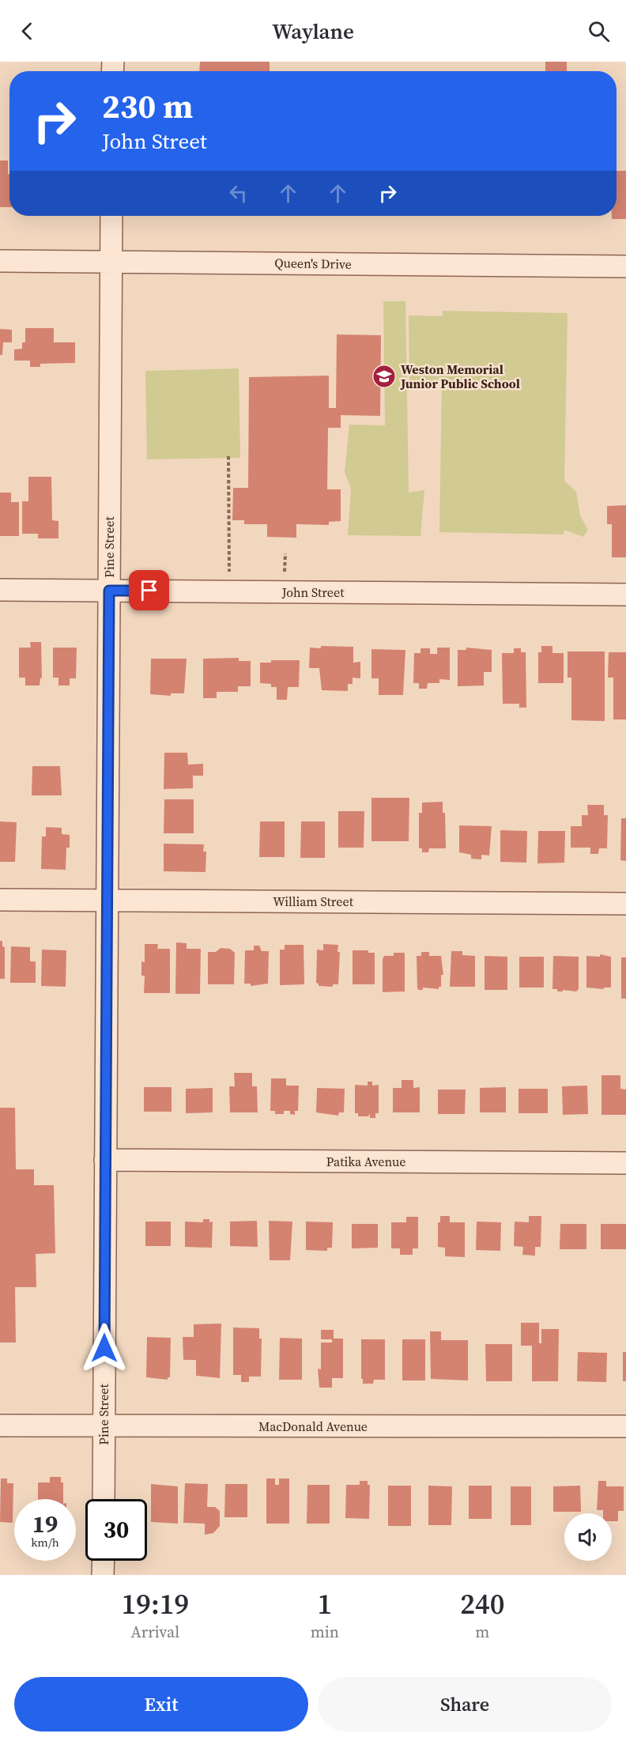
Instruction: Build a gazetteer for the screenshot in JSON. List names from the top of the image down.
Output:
{
  "streets": {
    "street": [
      "Queen's Drive",
      "Pine Street",
      "John Street",
      "William Street",
      "Patika Avenue",
      "MacDonald Avenue"
    ]
  },
  "crossings": [
    ["Queen's Drive", "Pine Street"],
    ["Pine Street", "John Street"],
    ["Pine Street", "William Street"],
    ["Pine Street", "Patika Avenue"],
    ["Pine Street", "MacDonald Avenue"]
  ],
  "places": {
    "school or university": ["Weston Memorial Junior Public School"]
  },
  "page": {
    "header": "Waylane",
    "turn": ["230 m", "John Street"],
    "speed": "19 km/h",
    "limit": "30",
    "eta": [
      "19:19",
      "Arrival",
      "1",
      "min",
      "240",
      "m"
    ],
    "buttons": ["Exit", "Share"]
  }
}
